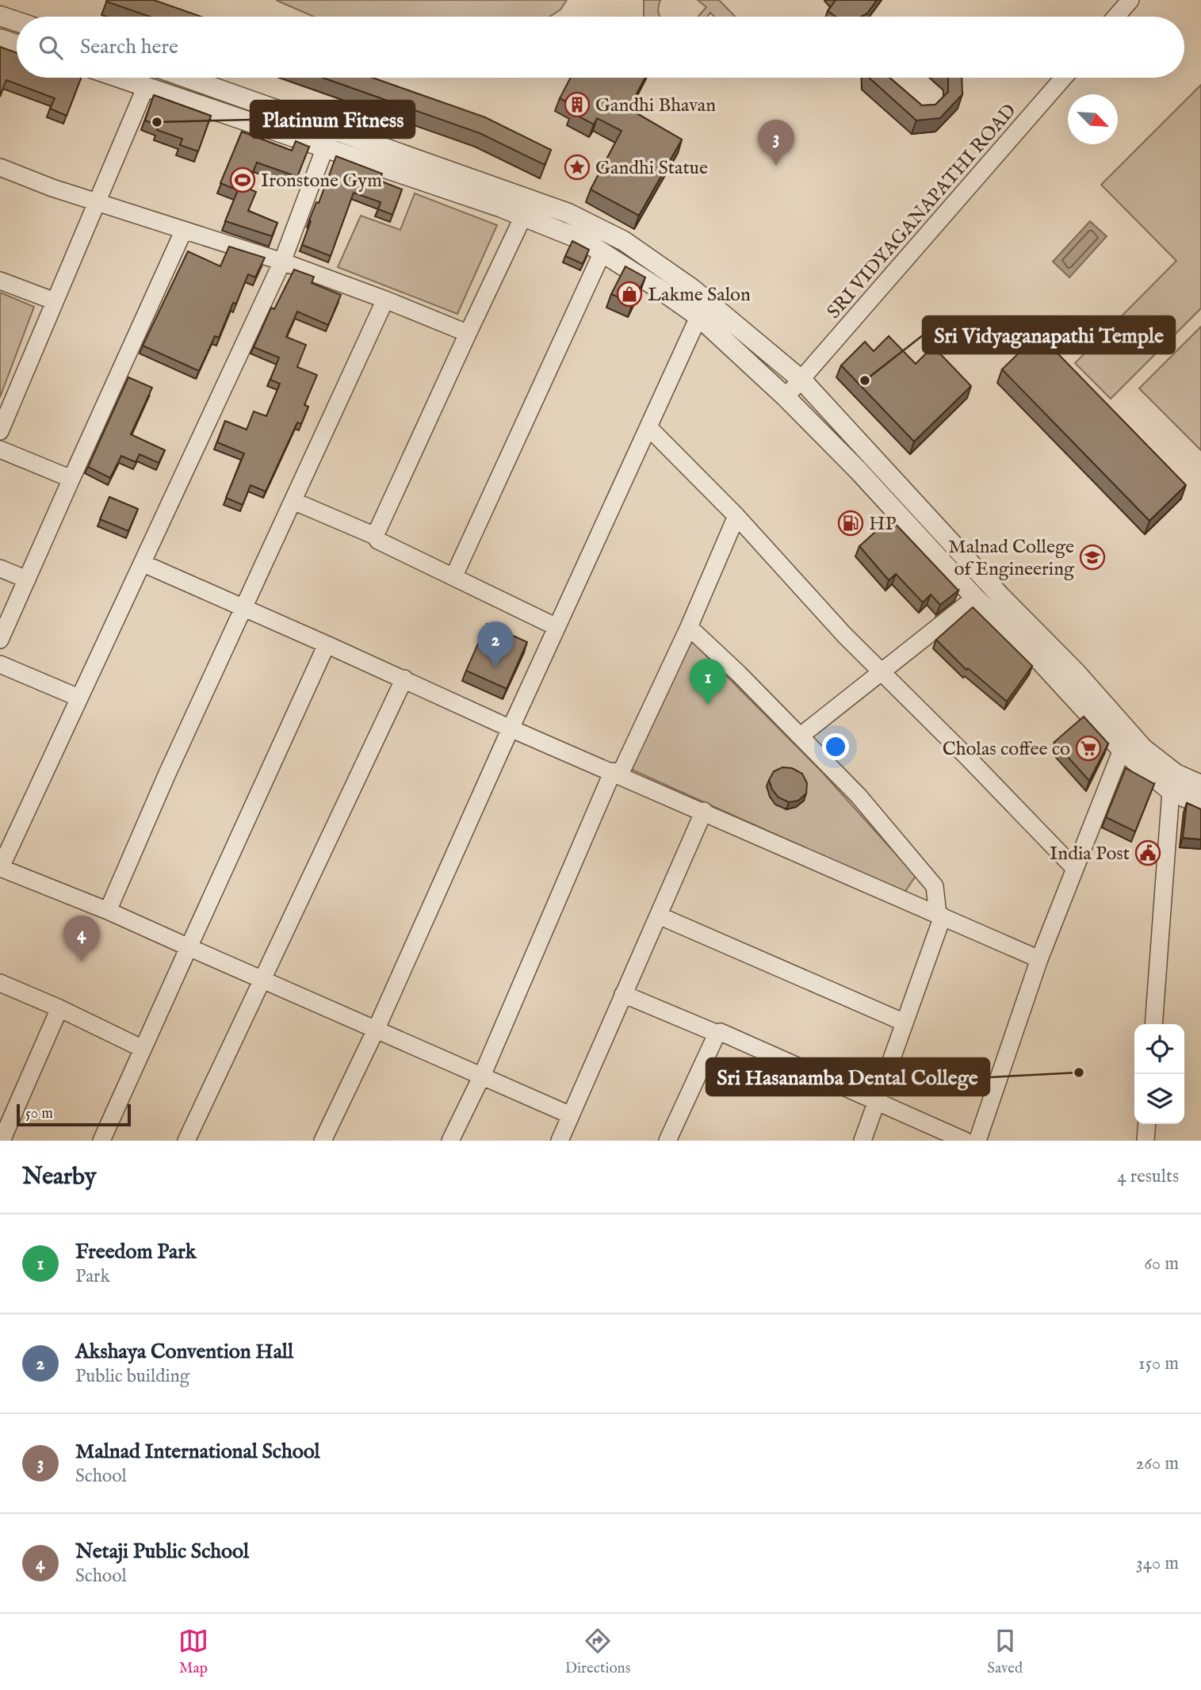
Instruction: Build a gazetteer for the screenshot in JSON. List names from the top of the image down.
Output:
{
  "streets": {
    "street": ["SRI VIDYAGANAPATHI ROAD"]
  },
  "places": {
    "building": ["Gandhi Bhavan"],
    "other": ["Platinum Fitness", "Sri Vidyaganapathi Temple", "Sri Hasanamba Dental College"],
    "place": ["Gandhi Statue"],
    "sports": ["Ironstone Gym"],
    "shop": ["Lakme Salon"],
    "fuel station": ["HP"],
    "school or university": ["Malnad College of Engineering"],
    "supermarket": ["Cholas coffee co"],
    "public building": ["India Post"]
  },
  "scale_bar": "50 m",
  "north": "bottom right",
  "page": {
    "search": "Search here",
    "pins": [
      "3",
      "2",
      "1",
      "4"
    ],
    "scale": "50 m",
    "heading": ["Nearby", "4 results"],
    "list": [
      {
        "mark": "1",
        "name": "Freedom Park",
        "note": "Park",
        "value": "60 m"
      },
      {
        "mark": "2",
        "name": "Akshaya Convention Hall",
        "note": "Public building",
        "value": "150 m"
      },
      {
        "mark": "3",
        "name": "Malnad International School",
        "note": "School",
        "value": "260 m"
      },
      {
        "mark": "4",
        "name": "Netaji Public School",
        "note": "School",
        "value": "340 m"
      }
    ],
    "nav": ["Map", "Directions", "Saved"]
  }
}
